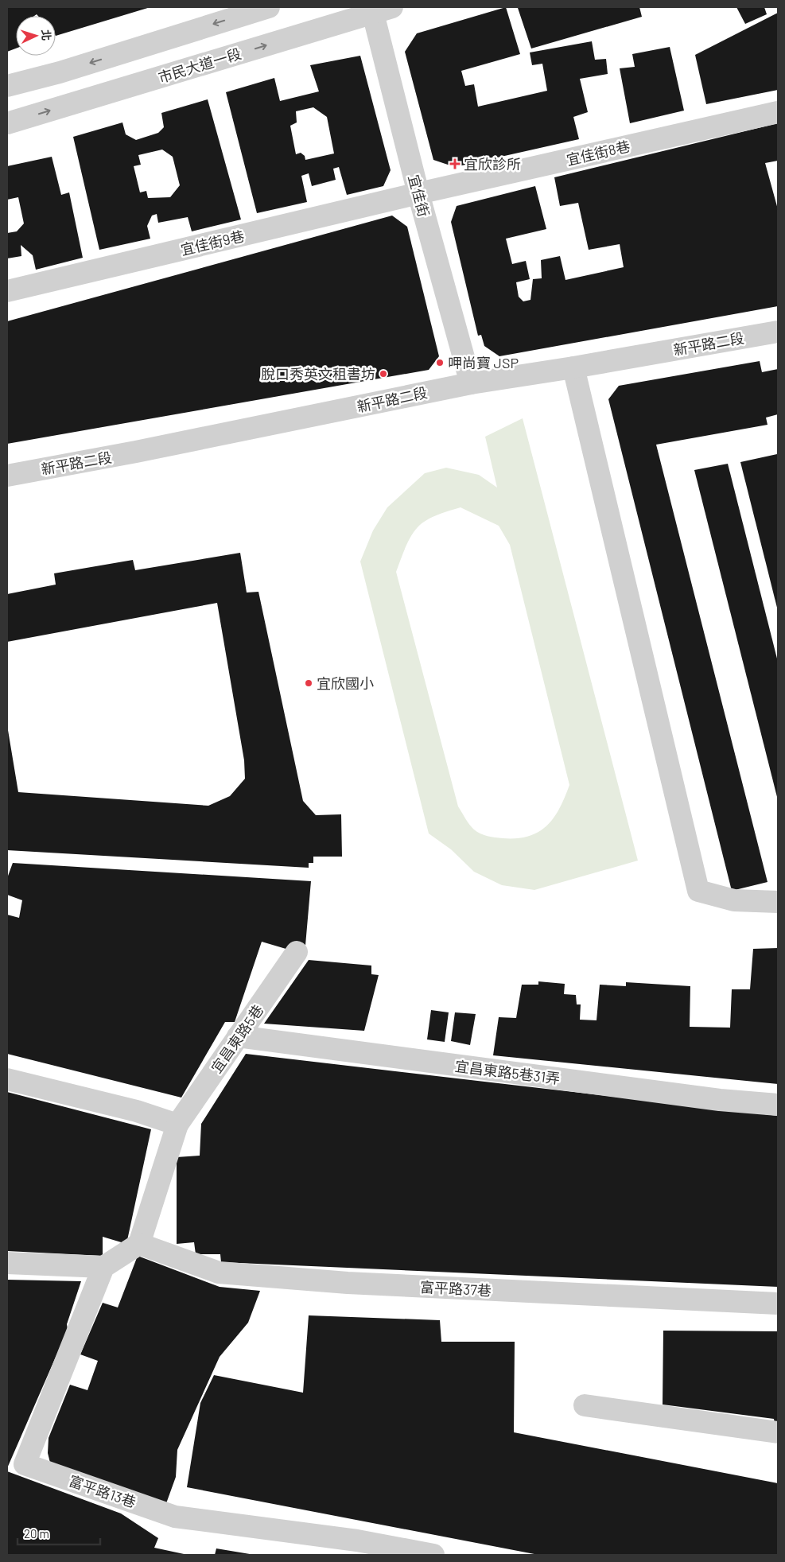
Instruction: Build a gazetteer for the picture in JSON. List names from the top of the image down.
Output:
{
  "streets": {
    "street": [
      "市民大道一段",
      "宜佳街8巷",
      "宜佳街",
      "宜佳街9巷",
      "新平路二段",
      "宜昌東路5巷",
      "宜昌東路5巷31弄",
      "富平路37巷",
      "富平路13巷"
    ]
  },
  "crossings": [
    ["市民大道一段", "宜佳街"],
    ["宜佳街8巷", "宜佳街"],
    ["宜佳街8巷", "宜佳街9巷"],
    ["宜佳街", "宜佳街9巷"],
    ["宜佳街", "新平路二段"],
    ["宜昌東路5巷", "宜昌東路5巷31弄"],
    ["宜昌東路5巷", "富平路37巷"]
  ],
  "places": {
    "health": ["宜欣診所"],
    "other": ["呷尚寶 JSP", "脫口秀英文租書坊", "宜欣國小"]
  },
  "scale_bar": "20 m",
  "north": "right"
}
